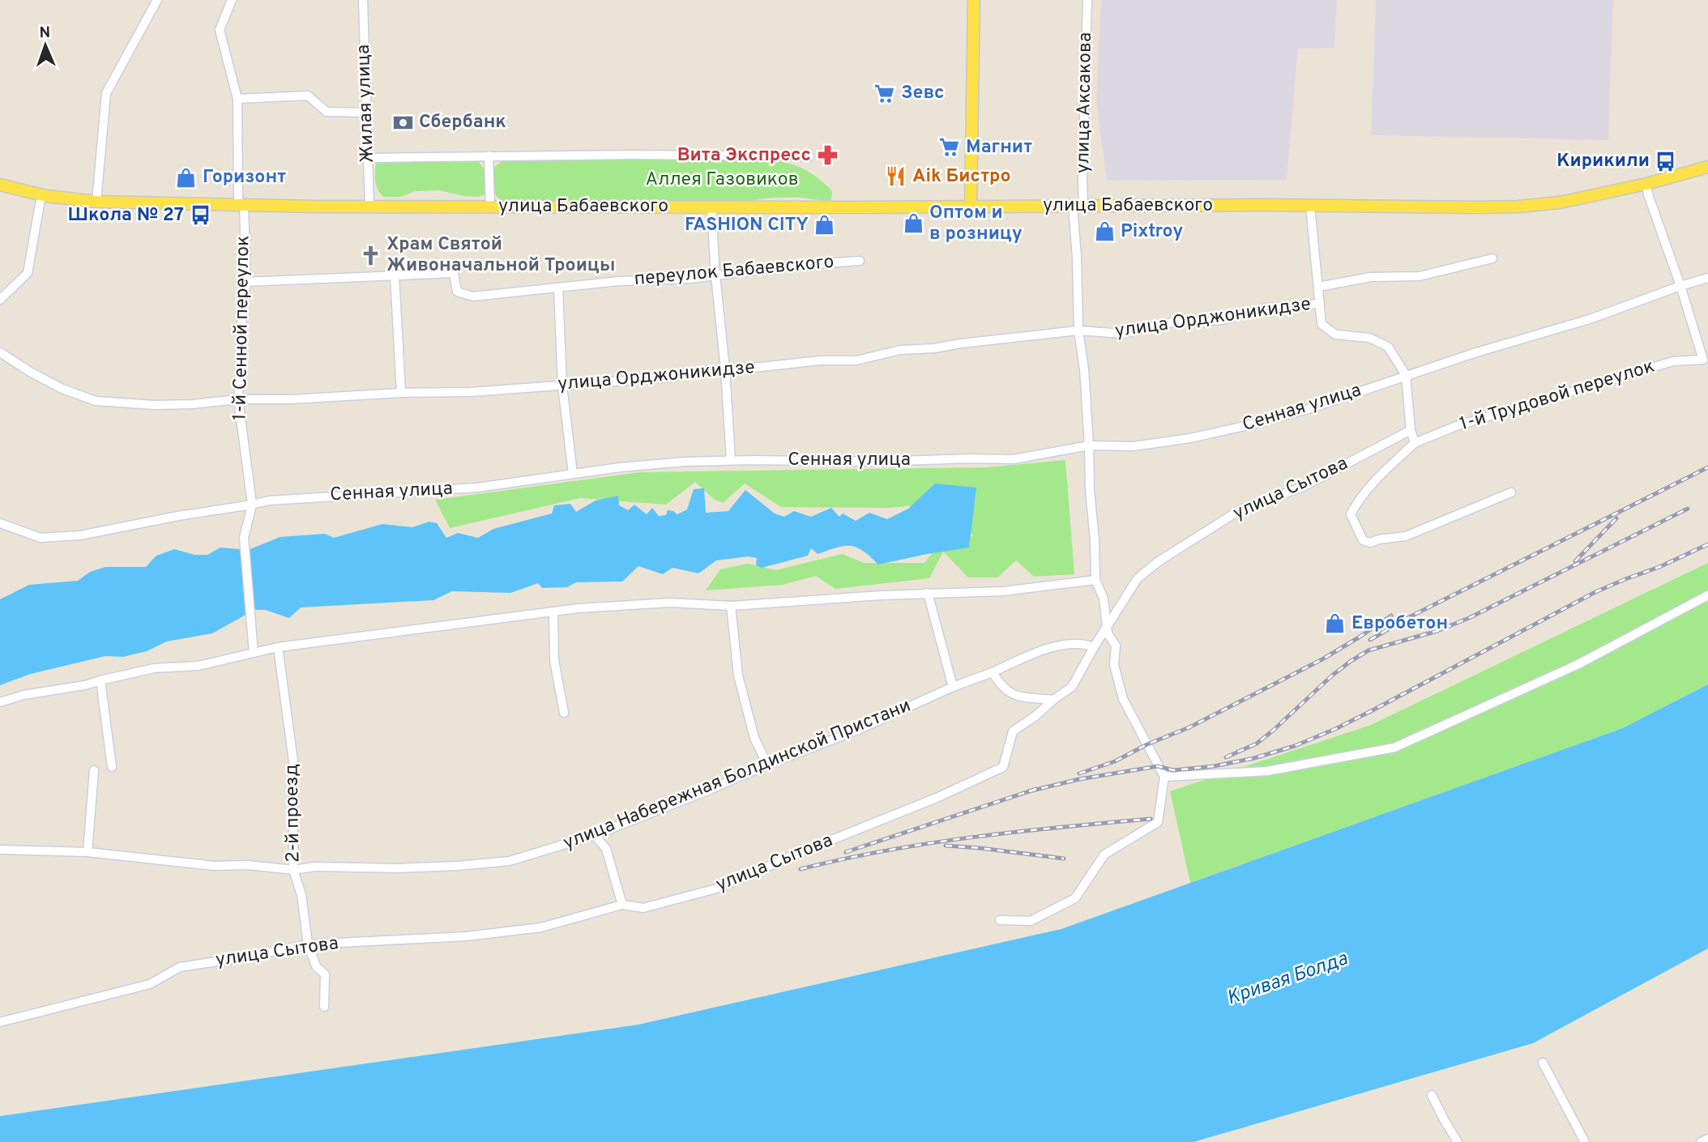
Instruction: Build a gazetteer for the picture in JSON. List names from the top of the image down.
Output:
{
  "streets": {
    "main road": ["улица Бабаевского"],
    "street": [
      "улица Аксакова",
      "Жилая улица",
      "переулок Бабаевского",
      "улица Орджоникидзе",
      "1-й Сенной переулок",
      "1-й Трудовой переулок",
      "Сенная улица",
      "улица Сытова",
      "улица Набережная Болдинской Пристани",
      "2-й проезд"
    ]
  },
  "crossings": [
    ["улица Аксакова", "улица Бабаевского"],
    ["улица Аксакова", "улица Орджоникидзе"],
    ["улица Аксакова", "Сенная улица"],
    ["улица Аксакова", "улица Сытова"],
    ["Жилая улица", "улица Бабаевского"],
    ["улица Бабаевского", "1-й Сенной переулок"],
    ["улица Орджоникидзе", "1-й Сенной переулок"],
    ["1-й Сенной переулок", "Сенная улица"],
    ["улица Сытова", "улица Набережная Болдинской Пристани"],
    ["улица Сытова", "2-й проезд"],
    ["улица Набережная Болдинской Пристани", "2-й проезд"]
  ],
  "water": ["Кривая Болда"],
  "parks": ["Аллея Газовиков"],
  "places": {
    "supermarket": ["Зевс", "Магнит"],
    "bank": ["Сбербанк"],
    "pharmacy": ["Вита Экспресс"],
    "bus stop": ["Кирикили", "Школа № 27"],
    "restaurant": ["Aik Бистро"],
    "shop": [
      "Горизонт",
      "Оптом и в розницу",
      "FASHION CITY",
      "Pixtroy",
      "Евробетон"
    ],
    "church": ["Храм Святой Живоначальной Троицы"]
  },
  "north": "top"
}
